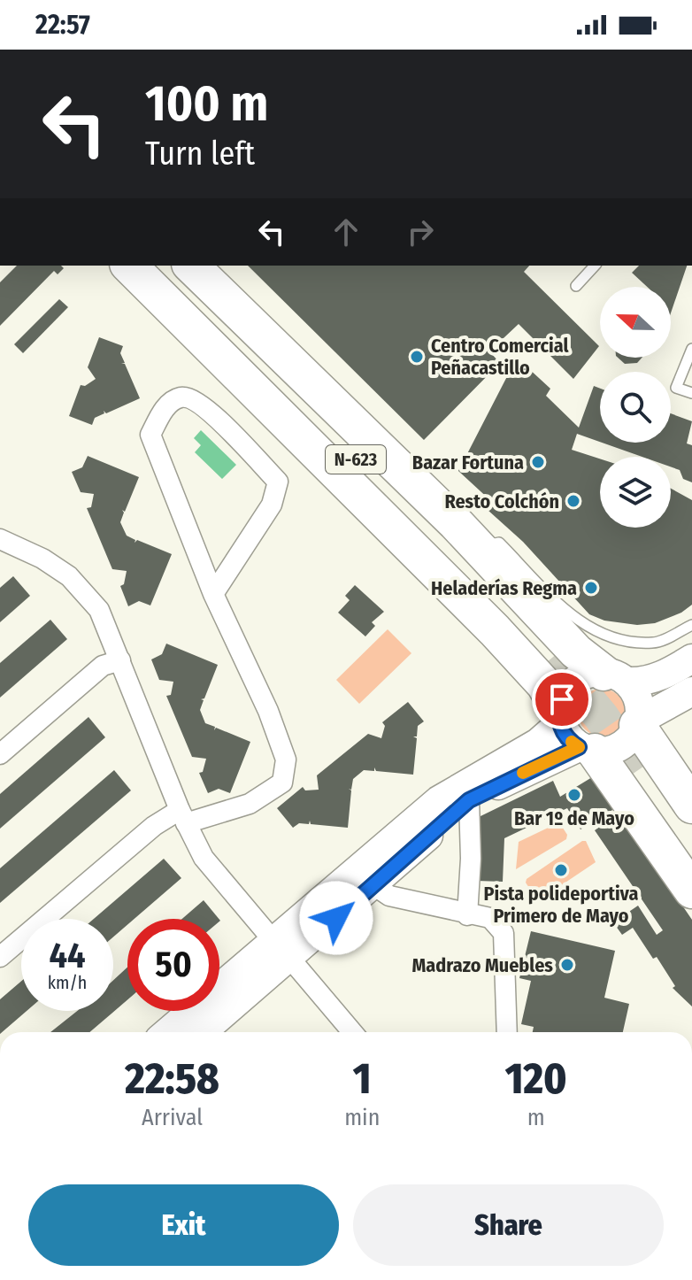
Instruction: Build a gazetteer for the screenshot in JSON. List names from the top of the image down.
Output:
{
  "streets": {
    "highway": ["N-623"]
  },
  "places": [
    "Centro Comercial Peñacastillo",
    "Bazar Fortuna",
    "Resto Colchón",
    "Heladerías Regma",
    "Bar 1º de Mayo",
    "Pista polideportiva Primero de Mayo",
    "Madrazo Muebles"
  ],
  "north": "left",
  "page": {
    "status": "22:57",
    "turn": ["100 m", "Turn left"],
    "speed": "44 km/h",
    "limit": "50",
    "eta": [
      "22:58",
      "Arrival",
      "1",
      "min",
      "120",
      "m"
    ],
    "buttons": ["Exit", "Share"]
  }
}
